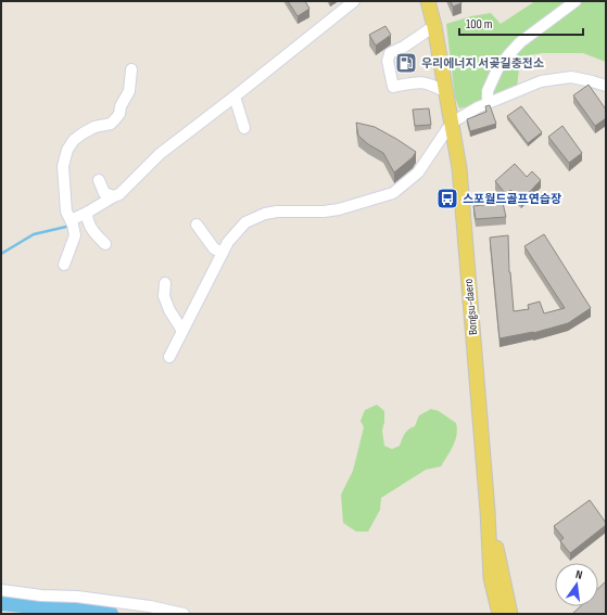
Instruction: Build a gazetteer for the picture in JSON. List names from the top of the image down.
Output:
{
  "streets": {
    "main road": ["Bongsu-daero"]
  },
  "places": {
    "fuel station": ["우리에너지 서곶길충전소"],
    "bus stop": ["스포월드골프연습장"]
  },
  "scale_bar": "100 m",
  "north": "top"
}
